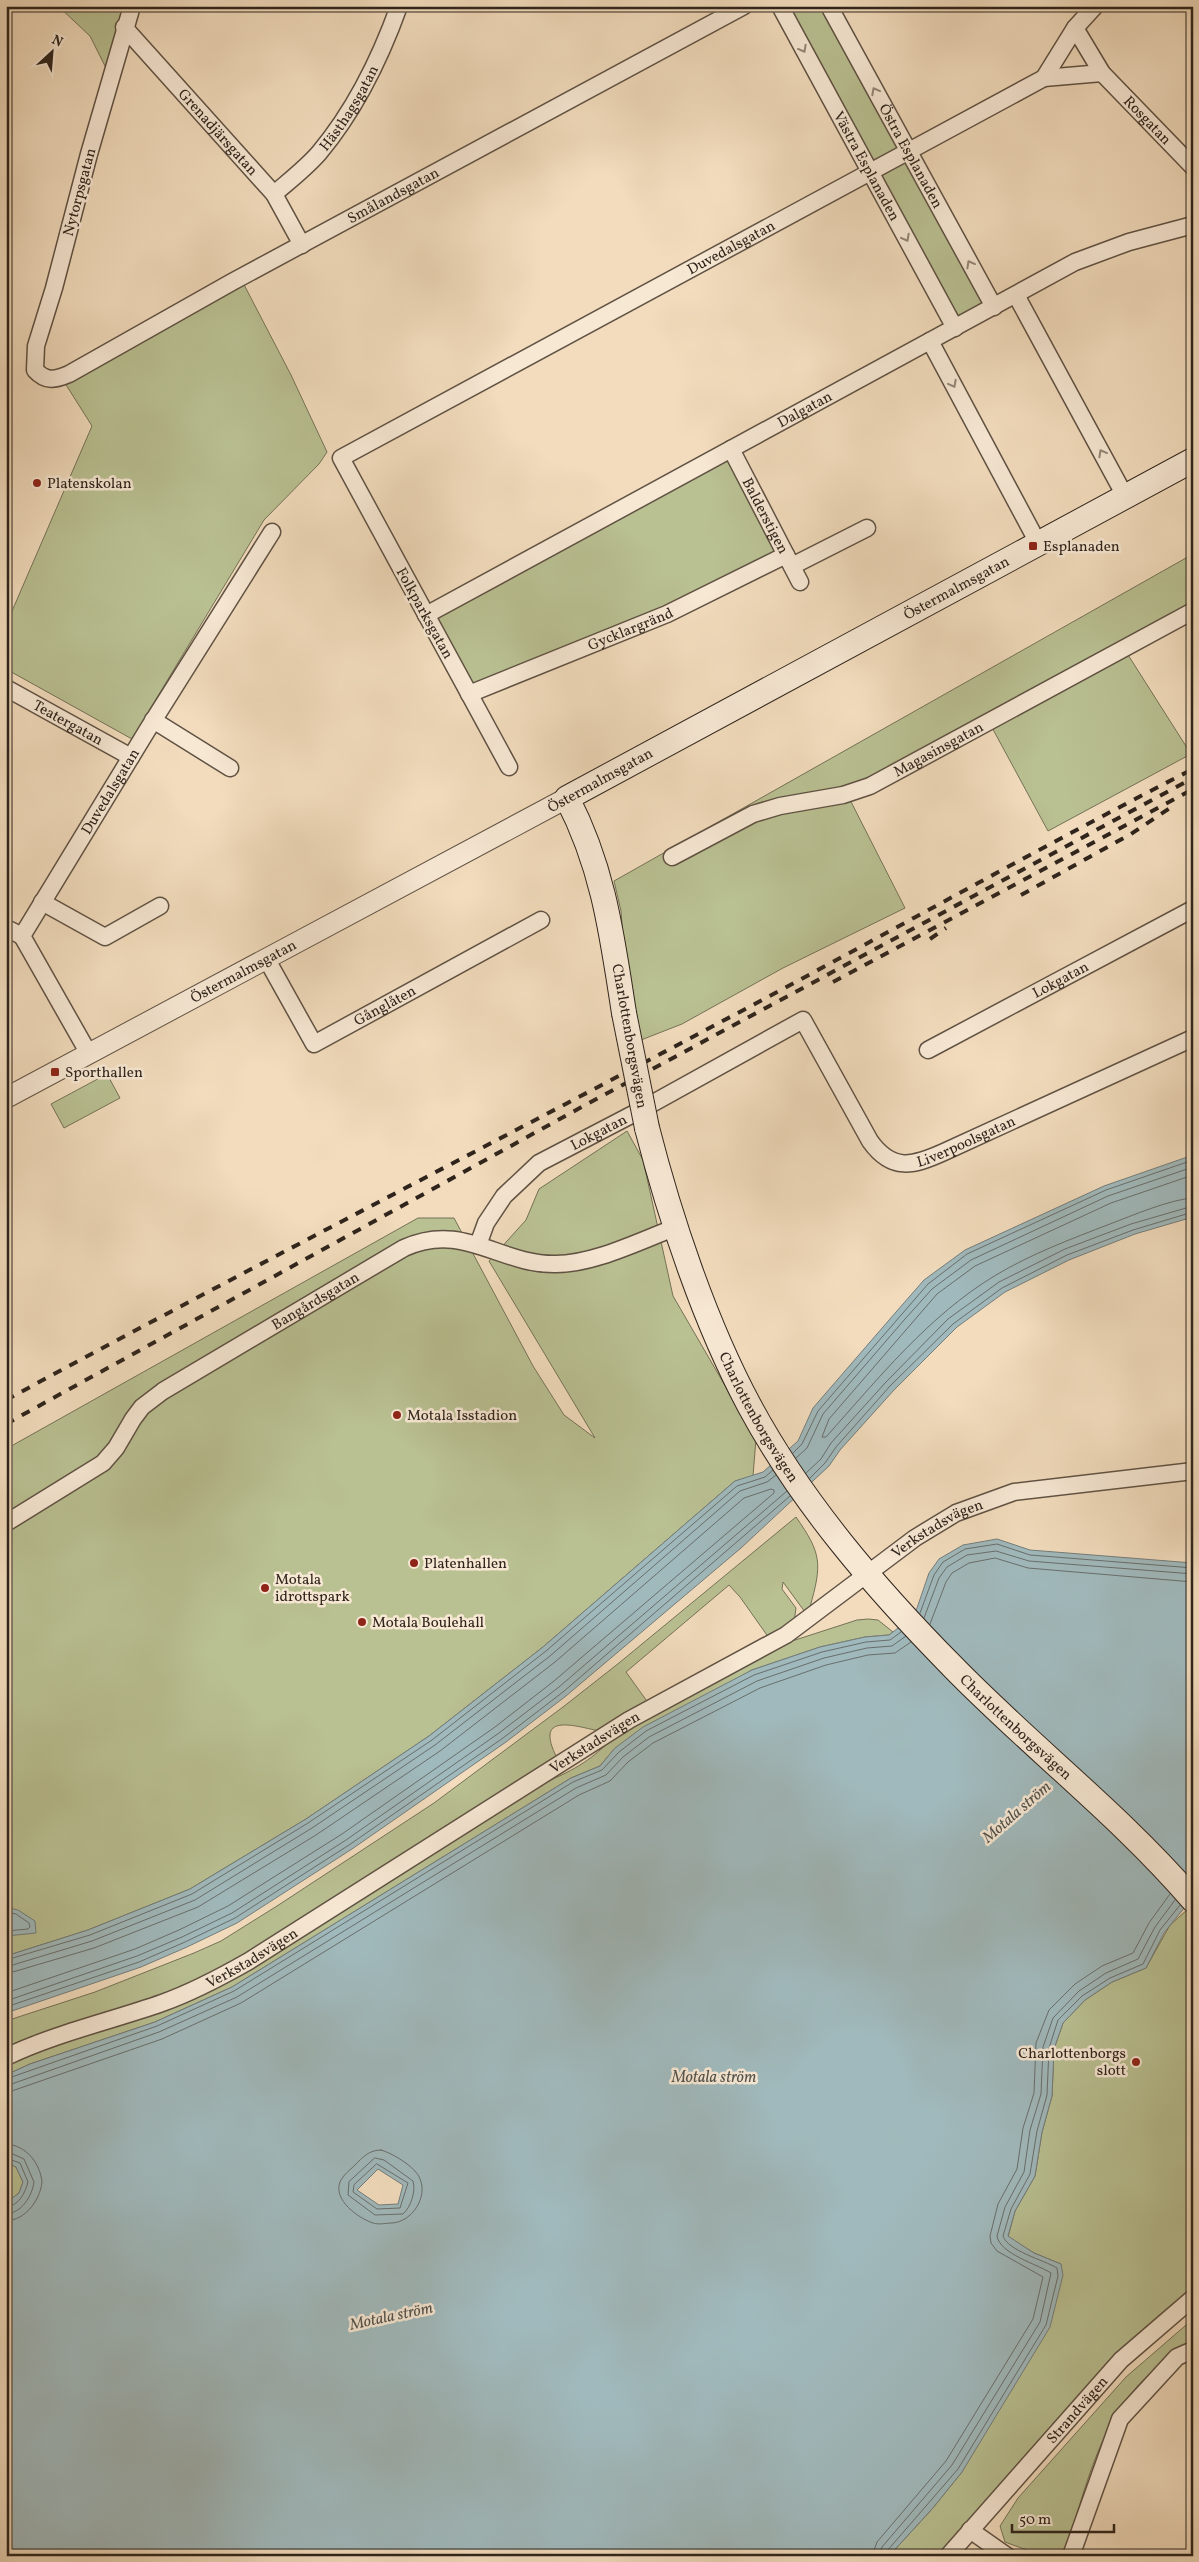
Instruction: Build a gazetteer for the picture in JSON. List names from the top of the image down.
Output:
{
  "streets": {
    "main road": ["Östermalmsgatan", "Charlottenborgsvägen"],
    "street": [
      "Hästhagsgatan",
      "Rosgatan",
      "Grenadjärsgatan",
      "Östra Esplanaden",
      "Västra Esplanaden",
      "Nytorpsgatan",
      "Smålandsgatan",
      "Duvedalsgatan",
      "Dalgatan",
      "Balderstigen",
      "Folkparksgatan",
      "Gycklargränd",
      "Teatergatan",
      "Magasinsgatan",
      "Lokgatan",
      "Gånglåten",
      "Liverpoolsgatan",
      "Bangårdsgatan",
      "Verkstadsvägen",
      "Strandvägen"
    ]
  },
  "crossings": [
    ["Hästhagsgatan", "Grenadjärsgatan"],
    ["Grenadjärsgatan", "Nytorpsgatan"],
    ["Grenadjärsgatan", "Smålandsgatan"],
    ["Östra Esplanaden", "Duvedalsgatan"],
    ["Östra Esplanaden", "Dalgatan"],
    ["Västra Esplanaden", "Duvedalsgatan"],
    ["Västra Esplanaden", "Dalgatan"],
    ["Nytorpsgatan", "Smålandsgatan"],
    ["Duvedalsgatan", "Folkparksgatan"],
    ["Duvedalsgatan", "Teatergatan"],
    ["Dalgatan", "Balderstigen"],
    ["Dalgatan", "Folkparksgatan"],
    ["Balderstigen", "Gycklargränd"],
    ["Östermalmsgatan", "Gånglåten"],
    ["Östermalmsgatan", "Charlottenborgsvägen"],
    ["Folkparksgatan", "Gycklargränd"],
    ["Lokgatan", "Liverpoolsgatan"],
    ["Lokgatan", "Bangårdsgatan"],
    ["Charlottenborgsvägen", "Bangårdsgatan"],
    ["Charlottenborgsvägen", "Verkstadsvägen"]
  ],
  "one_way": ["Östra Esplanaden", "Västra Esplanaden"],
  "water": ["Motala ström"],
  "places": {
    "other": [
      "Platenskolan",
      "Motala Isstadion",
      "Platenhallen",
      "Motala idrottspark",
      "Motala Boulehall",
      "Charlottenborgs slott"
    ],
    "transit": ["Esplanaden", "Sporthallen"]
  },
  "scale_bar": "50 m",
  "north": "top right"
}
